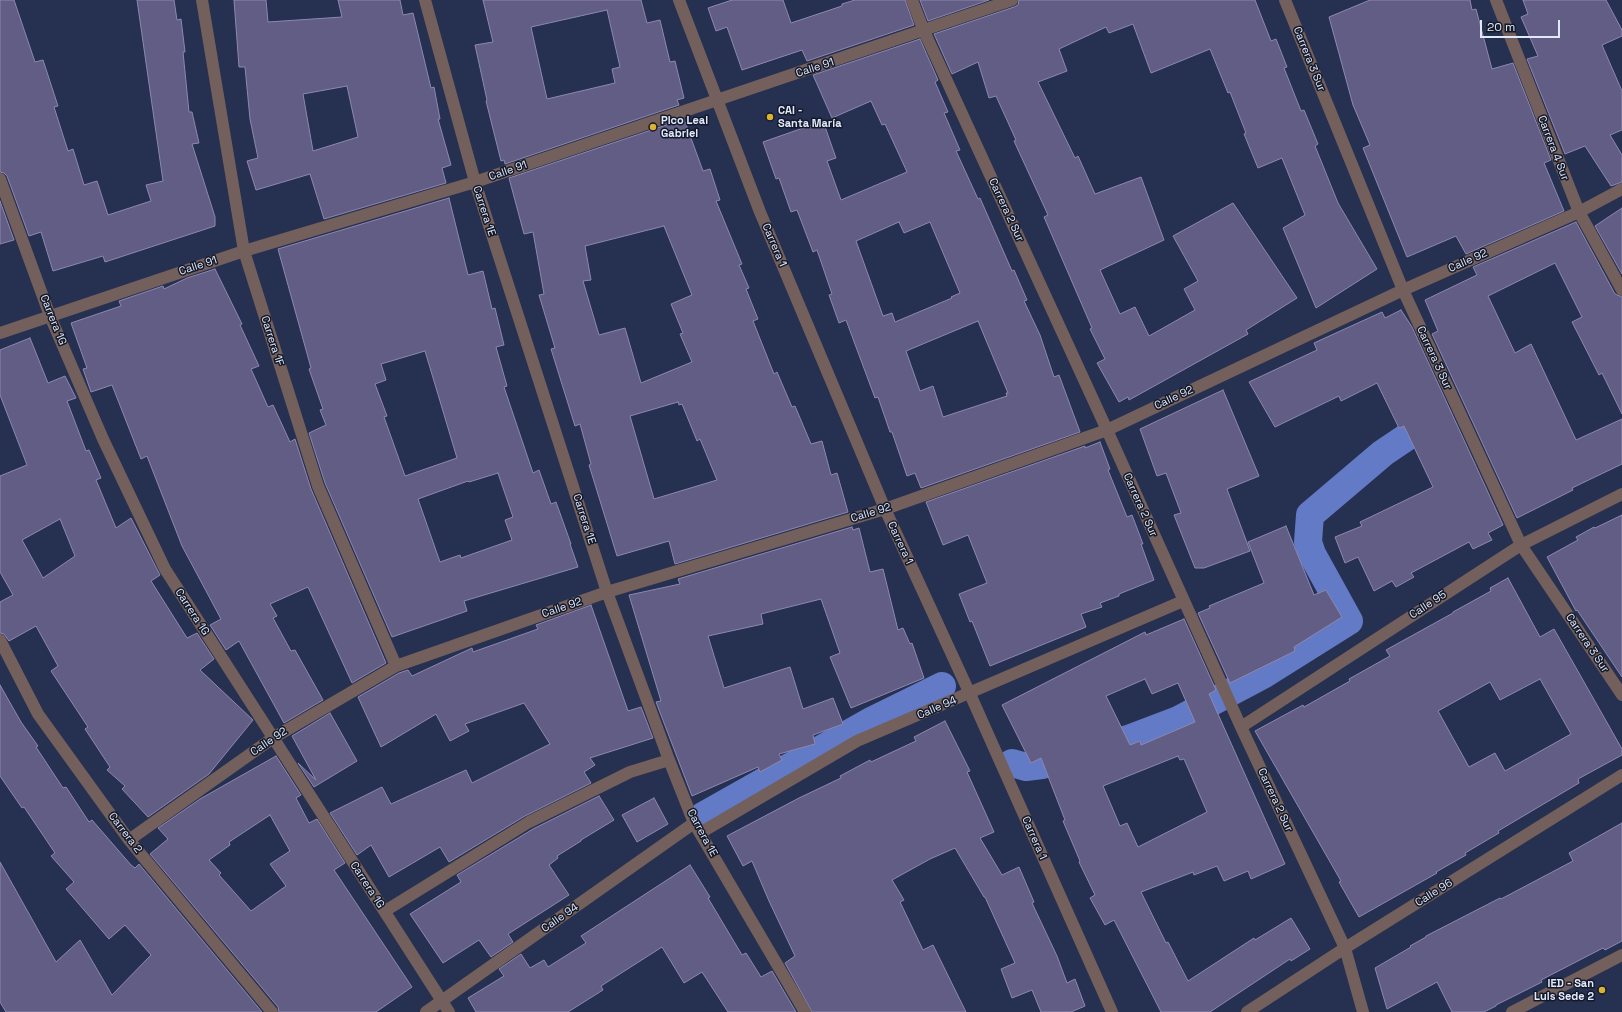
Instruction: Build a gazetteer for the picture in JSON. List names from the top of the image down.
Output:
{
  "streets": {
    "street": [
      "Carrera 3 Sur",
      "Calle 91",
      "Carrera 4 Sur",
      "Carrera 2 Sur",
      "Carrera 1E",
      "Carrera 1",
      "Calle 92",
      "Carrera 1G",
      "Carrera 1F",
      "Calle 95",
      "Calle 94",
      "Carrera 2",
      "Calle 96"
    ]
  },
  "crossings": [
    ["Carrera 3 Sur", "Calle 92"],
    ["Carrera 3 Sur", "Calle 95"],
    ["Calle 91", "Carrera 2 Sur"],
    ["Calle 91", "Carrera 1E"],
    ["Calle 91", "Carrera 1"],
    ["Calle 91", "Carrera 1G"],
    ["Calle 91", "Carrera 1F"],
    ["Carrera 4 Sur", "Calle 92"],
    ["Carrera 2 Sur", "Calle 92"],
    ["Carrera 2 Sur", "Calle 95"],
    ["Carrera 2 Sur", "Calle 94"],
    ["Carrera 2 Sur", "Calle 96"],
    ["Carrera 1E", "Calle 92"],
    ["Carrera 1E", "Calle 94"],
    ["Carrera 1", "Calle 92"],
    ["Carrera 1", "Calle 94"],
    ["Calle 92", "Carrera 1G"],
    ["Calle 92", "Carrera 1F"],
    ["Calle 92", "Carrera 2"],
    ["Carrera 1G", "Calle 94"]
  ],
  "places": ["CAI - Santa María", "Pico Leal Gabriel", "IED - San Luis Sede 2"],
  "scale_bar": "20 m"
}
